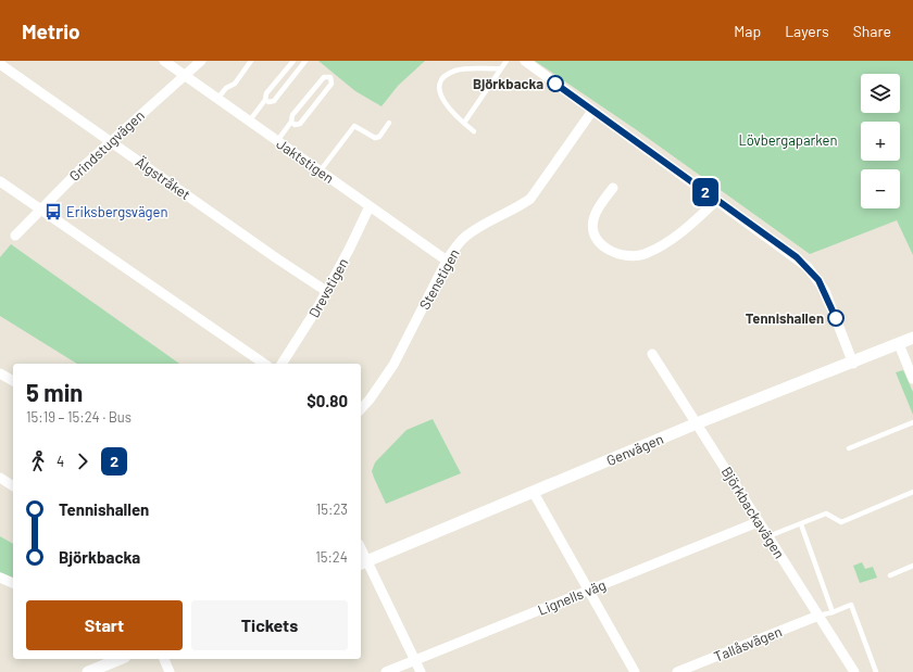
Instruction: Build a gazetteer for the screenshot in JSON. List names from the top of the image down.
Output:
{
  "streets": {
    "street": [
      "Grindstugvägen",
      "Jaktstigen",
      "Älgstråket",
      "Stenstigen",
      "Drevstigen",
      "Genvägen",
      "Björkbackavägen",
      "Lignells väg",
      "Tallåsvägen"
    ]
  },
  "crossings": [
    ["Grindstugvägen", "Jaktstigen"],
    ["Grindstugvägen", "Älgstråket"],
    ["Jaktstigen", "Stenstigen"],
    ["Jaktstigen", "Drevstigen"],
    ["Älgstråket", "Drevstigen"],
    ["Genvägen", "Björkbackavägen"],
    ["Björkbackavägen", "Lignells väg"],
    ["Björkbackavägen", "Tallåsvägen"]
  ],
  "parks": ["Lövbergaparken"],
  "places": {
    "other": ["Björkbacka", "Tennishallen"],
    "bus stop": ["Eriksbergsvägen"]
  },
  "lines": ["bus line 2"],
  "page": {
    "header": "Metrio",
    "nav": ["Map", "Layers", "Share"],
    "on_map": "2",
    "map_buttons": ["+", "−"],
    "heading": ["5 min", "15:19 – 15:24 · Bus", "$0.80"],
    "legs": ["4", "2"],
    "list": [
      {
        "name": "Tennishallen",
        "value": "15:23"
      },
      {
        "name": "Björkbacka",
        "value": "15:24"
      }
    ],
    "buttons": ["Start", "Tickets"]
  }
}
